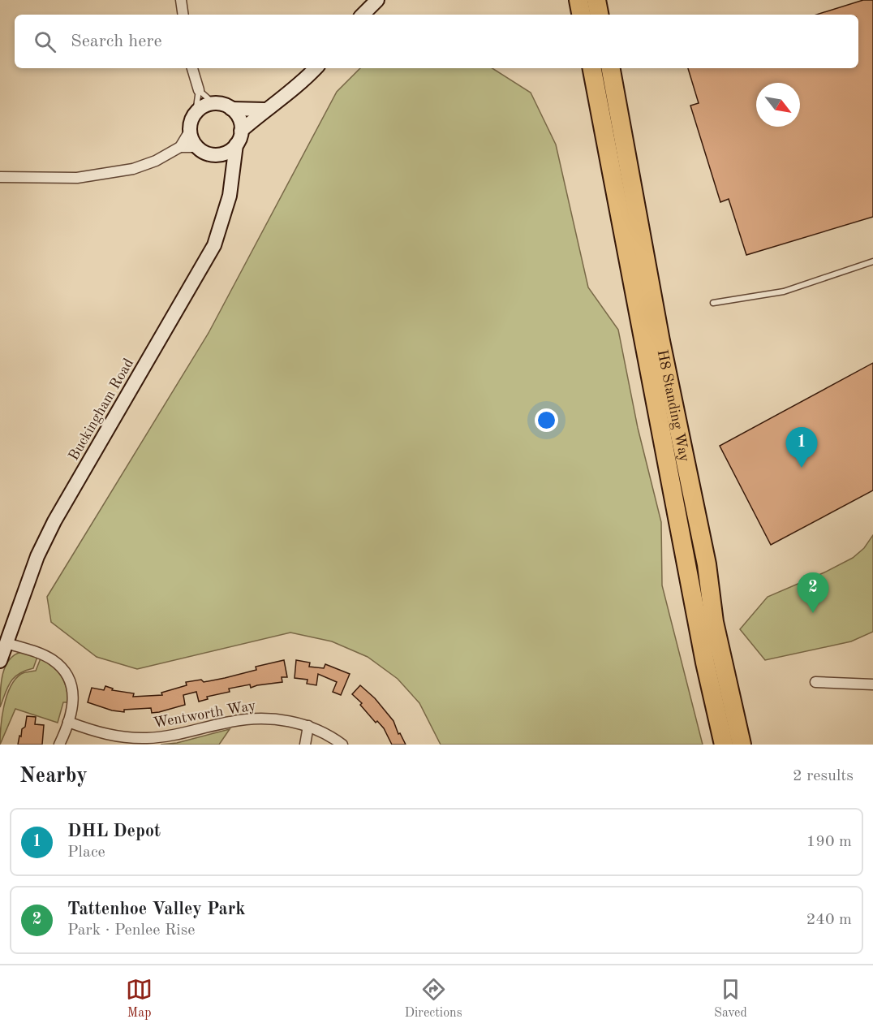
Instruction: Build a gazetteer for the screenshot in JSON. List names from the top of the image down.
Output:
{
  "streets": {
    "highway": ["H8 Standing Way"],
    "main road": ["Buckingham Road"],
    "street": ["Wentworth Way"]
  },
  "north": "bottom right",
  "page": {
    "search": "Search here",
    "pins": ["1", "2"],
    "heading": ["Nearby", "2 results"],
    "list": [
      {
        "mark": "1",
        "name": "DHL Depot",
        "note": "Place",
        "value": "190 m"
      },
      {
        "mark": "2",
        "name": "Tattenhoe Valley Park",
        "note": "Park · Penlee Rise",
        "value": "240 m"
      }
    ],
    "nav": ["Map", "Directions", "Saved"]
  }
}
